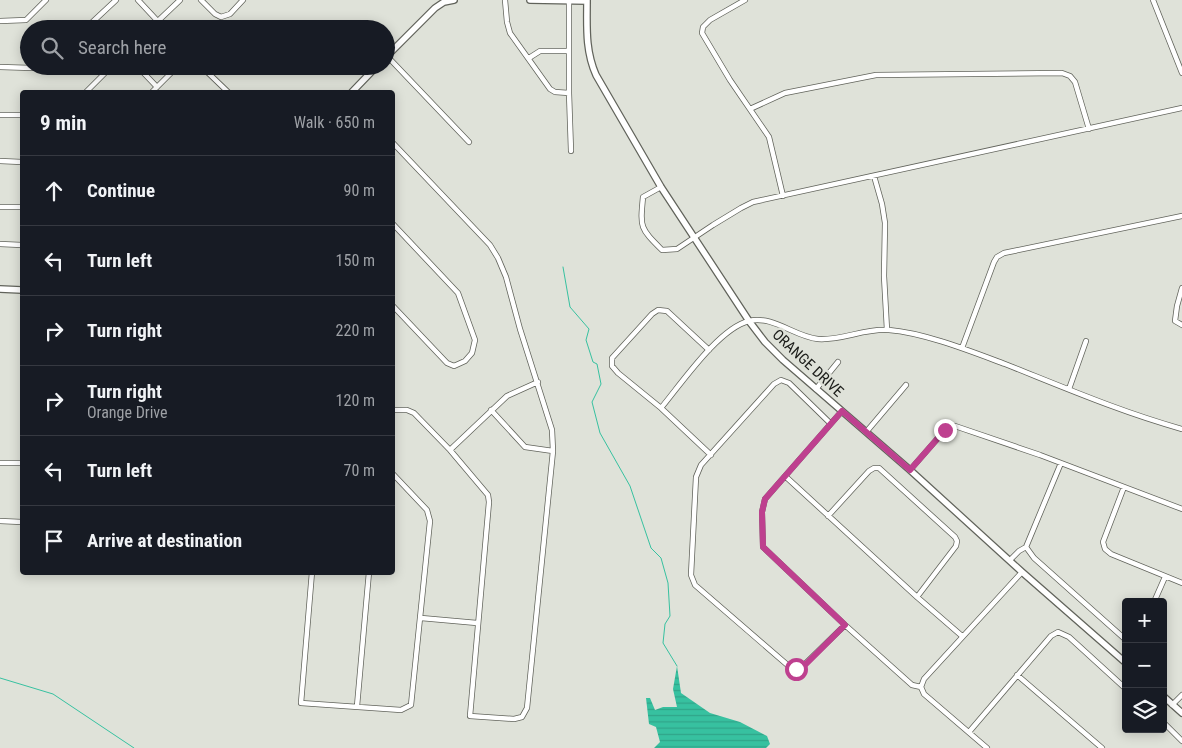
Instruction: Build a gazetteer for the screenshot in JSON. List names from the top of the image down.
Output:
{
  "streets": {
    "street": ["ORANGE DRIVE"]
  },
  "page": {
    "search": "Search here",
    "heading": ["9 min", "Walk · 650 m"],
    "list": [
      ["Continue", "90 m"],
      ["Turn left", "150 m"],
      ["Turn right", "220 m"],
      ["Turn right", "Orange Drive", "120 m"],
      ["Turn left", "70 m"],
      "Arrive at destination"
    ],
    "map_buttons": ["+", "−"]
  }
}
